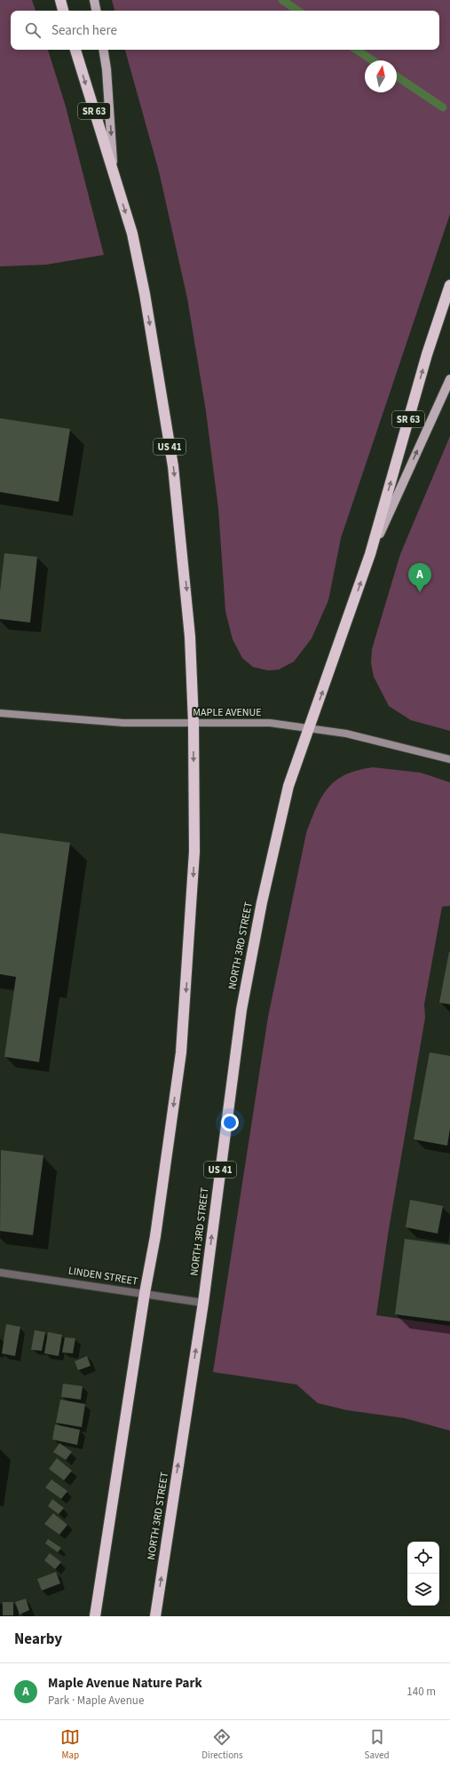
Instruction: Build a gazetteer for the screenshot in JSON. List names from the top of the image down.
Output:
{
  "streets": {
    "highway": ["SR 63", "US 41", "NORTH 3RD STREET"],
    "main road": ["MAPLE AVENUE"],
    "street": ["LINDEN STREET"]
  },
  "crossings": [
    ["SR 63", "US 41"],
    ["US 41", "MAPLE AVENUE"],
    ["US 41", "NORTH 3RD STREET"],
    ["US 41", "LINDEN STREET"],
    ["MAPLE AVENUE", "NORTH 3RD STREET"],
    ["NORTH 3RD STREET", "LINDEN STREET"]
  ],
  "north": "top",
  "page": {
    "search": "Search here",
    "pins": "A",
    "heading": "Nearby",
    "list": [
      {
        "mark": "A",
        "name": "Maple Avenue Nature Park",
        "note": "Park · Maple Avenue",
        "value": "140 m"
      }
    ],
    "nav": ["Map", "Directions", "Saved"]
  }
}
